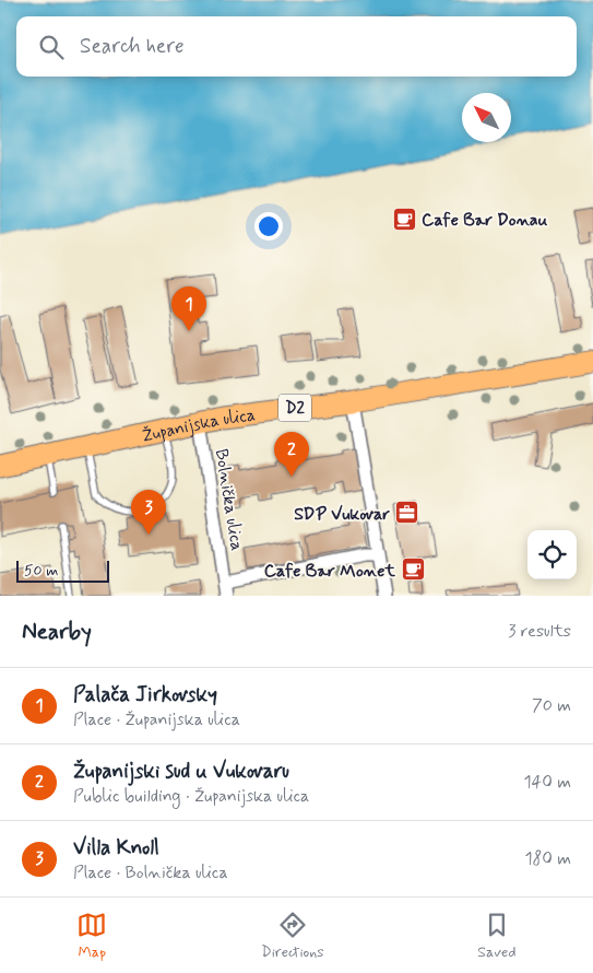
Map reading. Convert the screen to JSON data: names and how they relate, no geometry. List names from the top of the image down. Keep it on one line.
{"streets":{"main road":["D2","Županijska ulica"],"street":["Bolnička ulica"]},"crossings":[["Županijska ulica","Bolnička ulica"]],"places":{"cafe":["Cafe Bar Donau","Cafe Bar Monet"],"office":["SDP Vukovar"]},"scale_bar":"50 m","north":"top left","page":{"search":"Search here","pins":["1","2","3"],"scale":"50 m","heading":["Nearby","3 results"],"list":[{"mark":"1","name":"Palača Jirkovsky","note":"Place · Županijska ulica","value":"70 m"},{"mark":"2","name":"Županijski sud u Vukovaru","note":"Public building · Županijska ulica","value":"140 m"},{"mark":"3","name":"Villa Knoll","note":"Place · Bolnička ulica","value":"180 m"}],"nav":["Map","Directions","Saved"]}}
